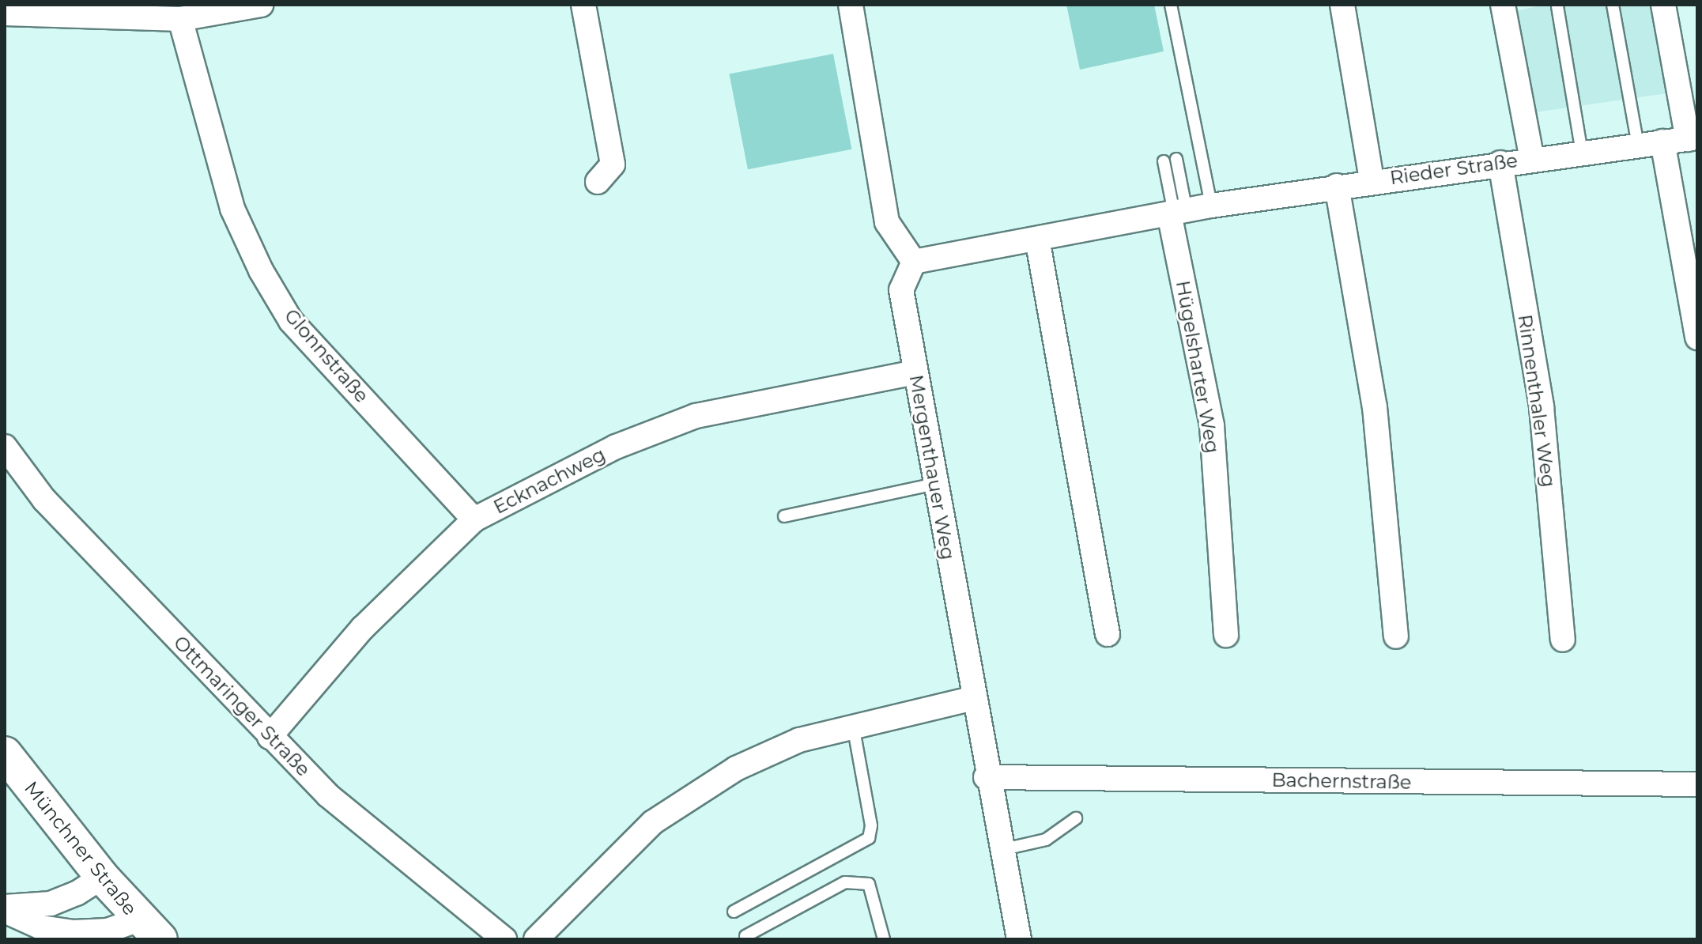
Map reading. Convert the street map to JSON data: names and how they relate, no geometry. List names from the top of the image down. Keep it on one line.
{"streets":{"main road":["Münchner Straße"],"street":["Rieder Straße","Glonnstraße","Hügelsharter Weg","Rinnenthaler Weg","Mergenthauer Weg","Ecknachweg","Ottmaringer Straße","Bachernstraße"]},"crossings":[["Rieder Straße","Hügelsharter Weg"],["Rieder Straße","Rinnenthaler Weg"],["Rieder Straße","Mergenthauer Weg"],["Glonnstraße","Ecknachweg"],["Mergenthauer Weg","Ecknachweg"],["Mergenthauer Weg","Bachernstraße"],["Ecknachweg","Ottmaringer Straße"]]}
